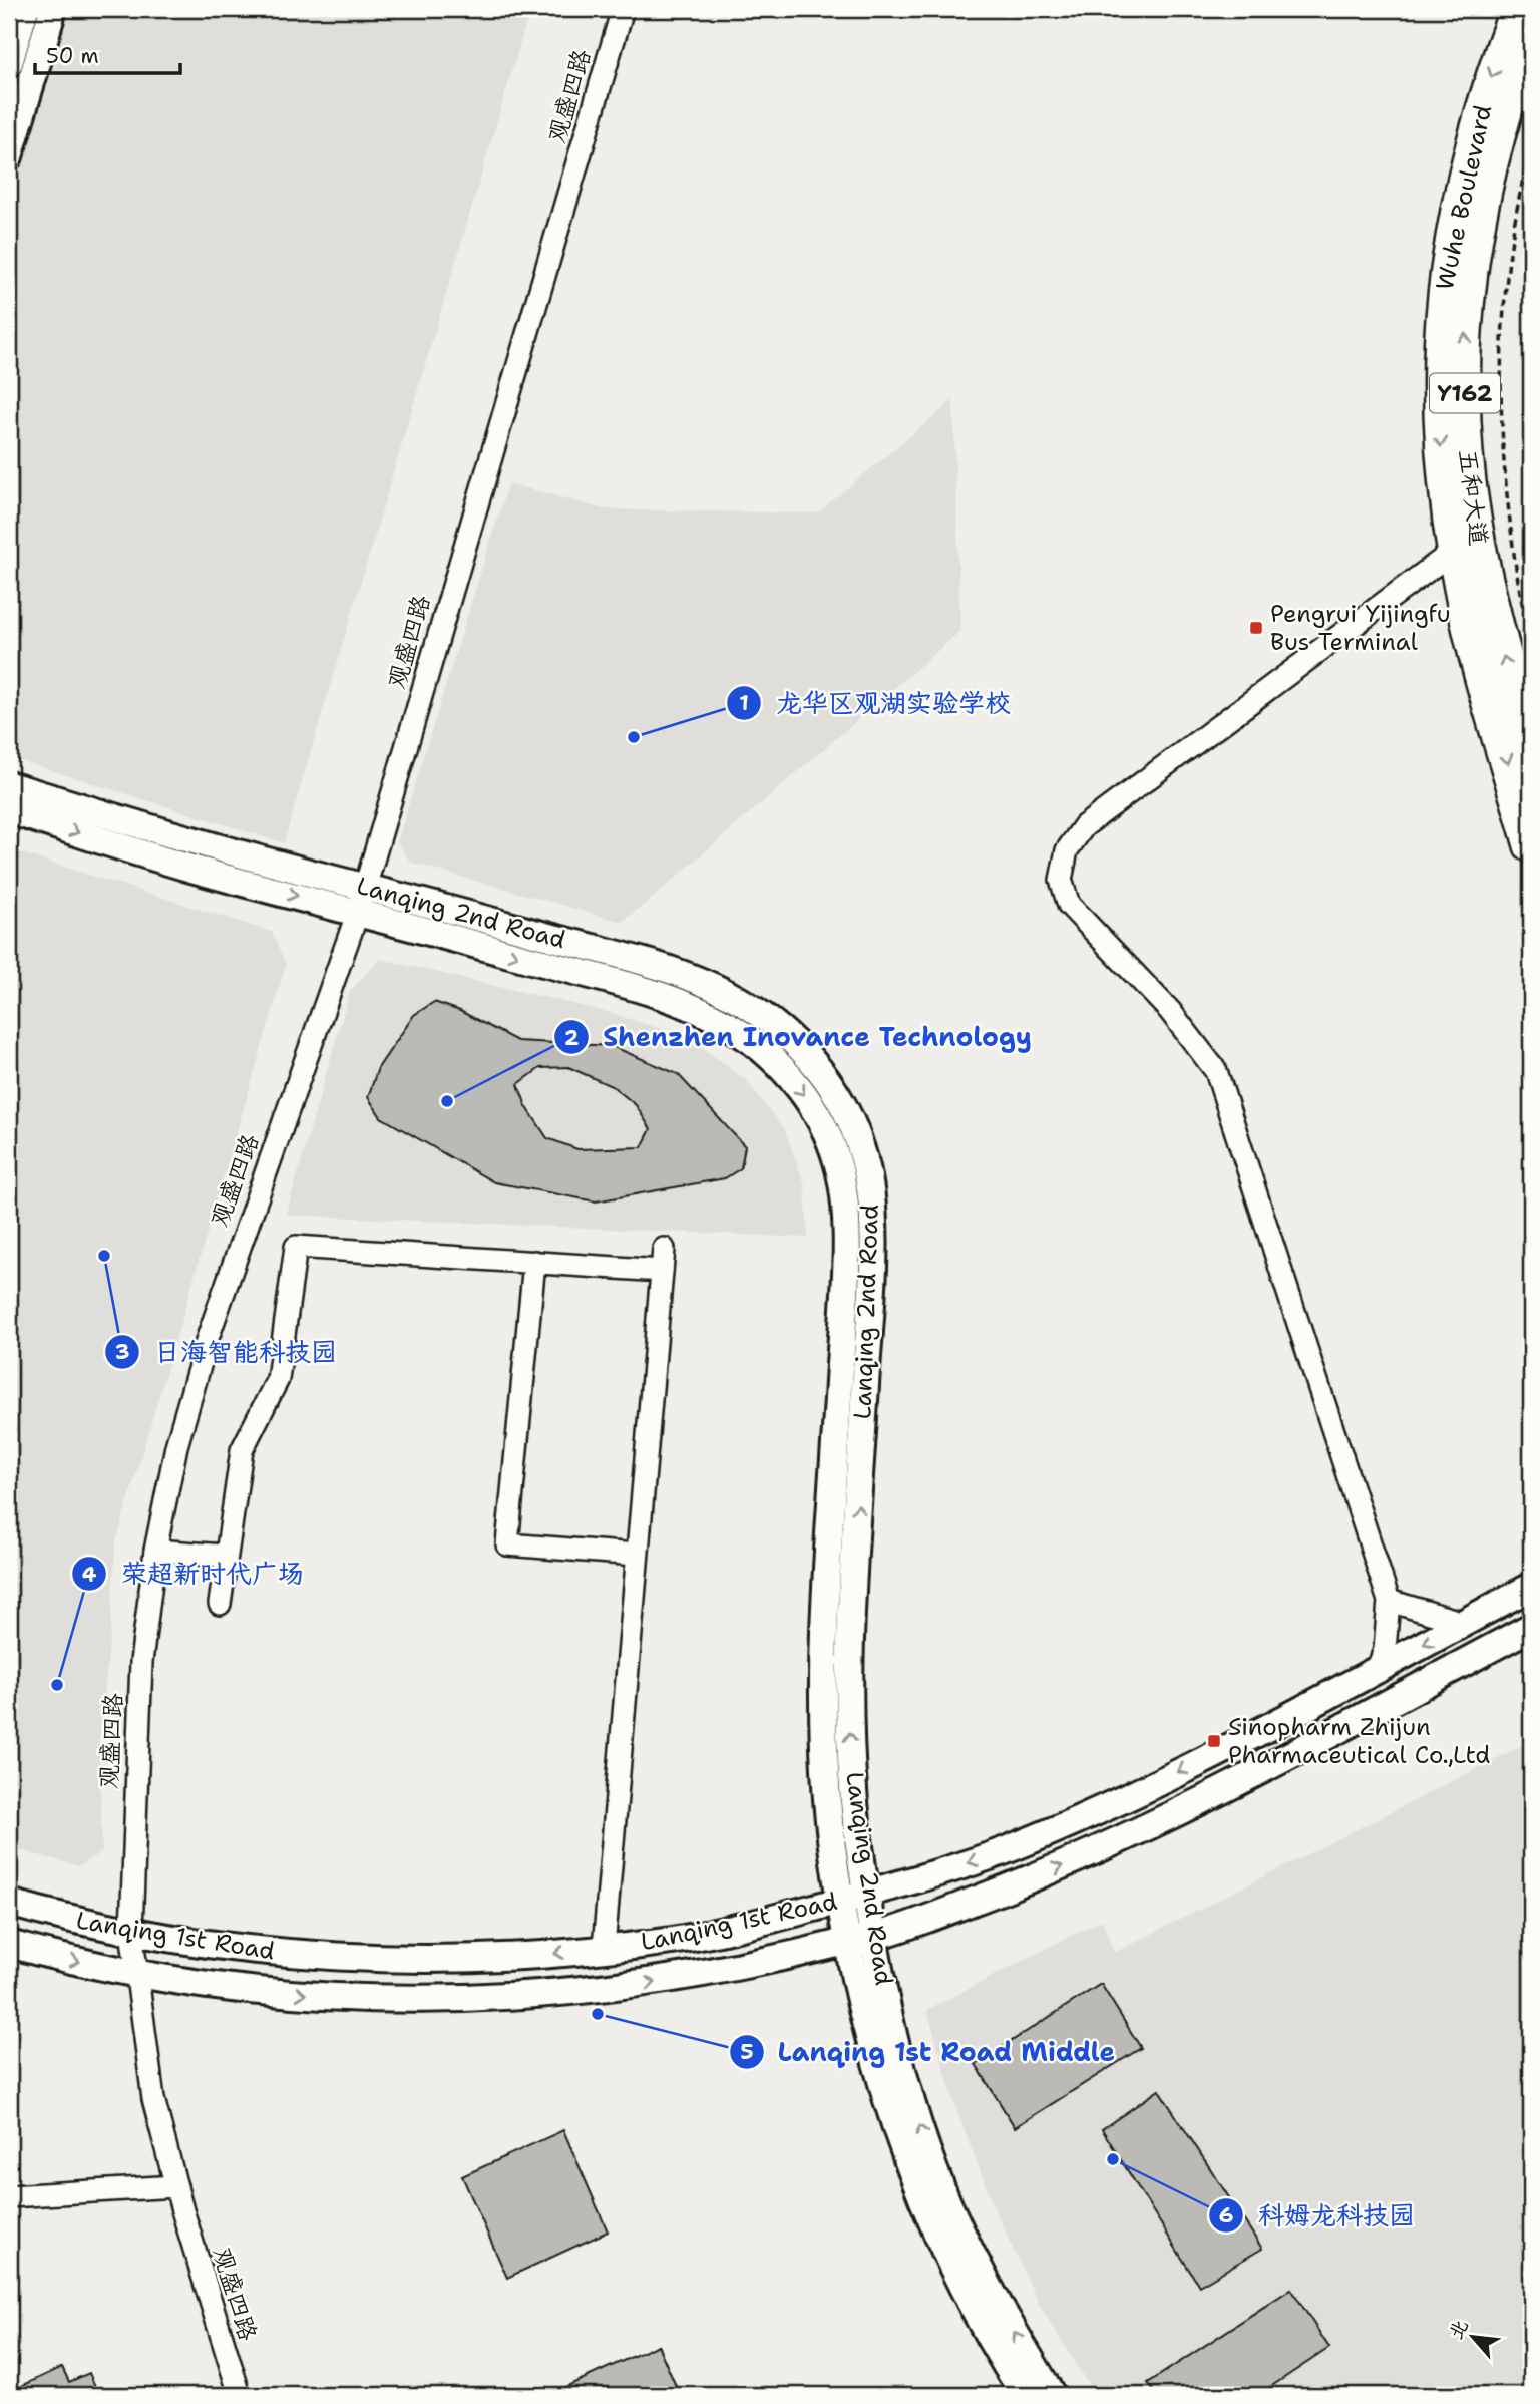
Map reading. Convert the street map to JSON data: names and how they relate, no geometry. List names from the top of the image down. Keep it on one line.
{"streets":{"main road":["Wuhe Boulevard","Y162","五和大道"],"street":["观盛四路","Lanqing 2nd Road","Lanqing 1st Road"]},"crossings":[["观盛四路","Lanqing 2nd Road"],["观盛四路","Lanqing 1st Road"],["Lanqing 2nd Road","Lanqing 1st Road"]],"one_way":["Wuhe Boulevard","五和大道"],"places":{"transit":["Pengrui Yijingfu Bus Terminal","Sinopharm Zhijun Pharmaceutical Co.,Ltd"],"other":["龙华区观湖实验学校","Shenzhen Inovance Technology","日海智能科技园","荣超新时代广场","Lanqing 1st Road Middle","科姆龙科技园"]},"scale_bar":"50 m","north":"top left"}
